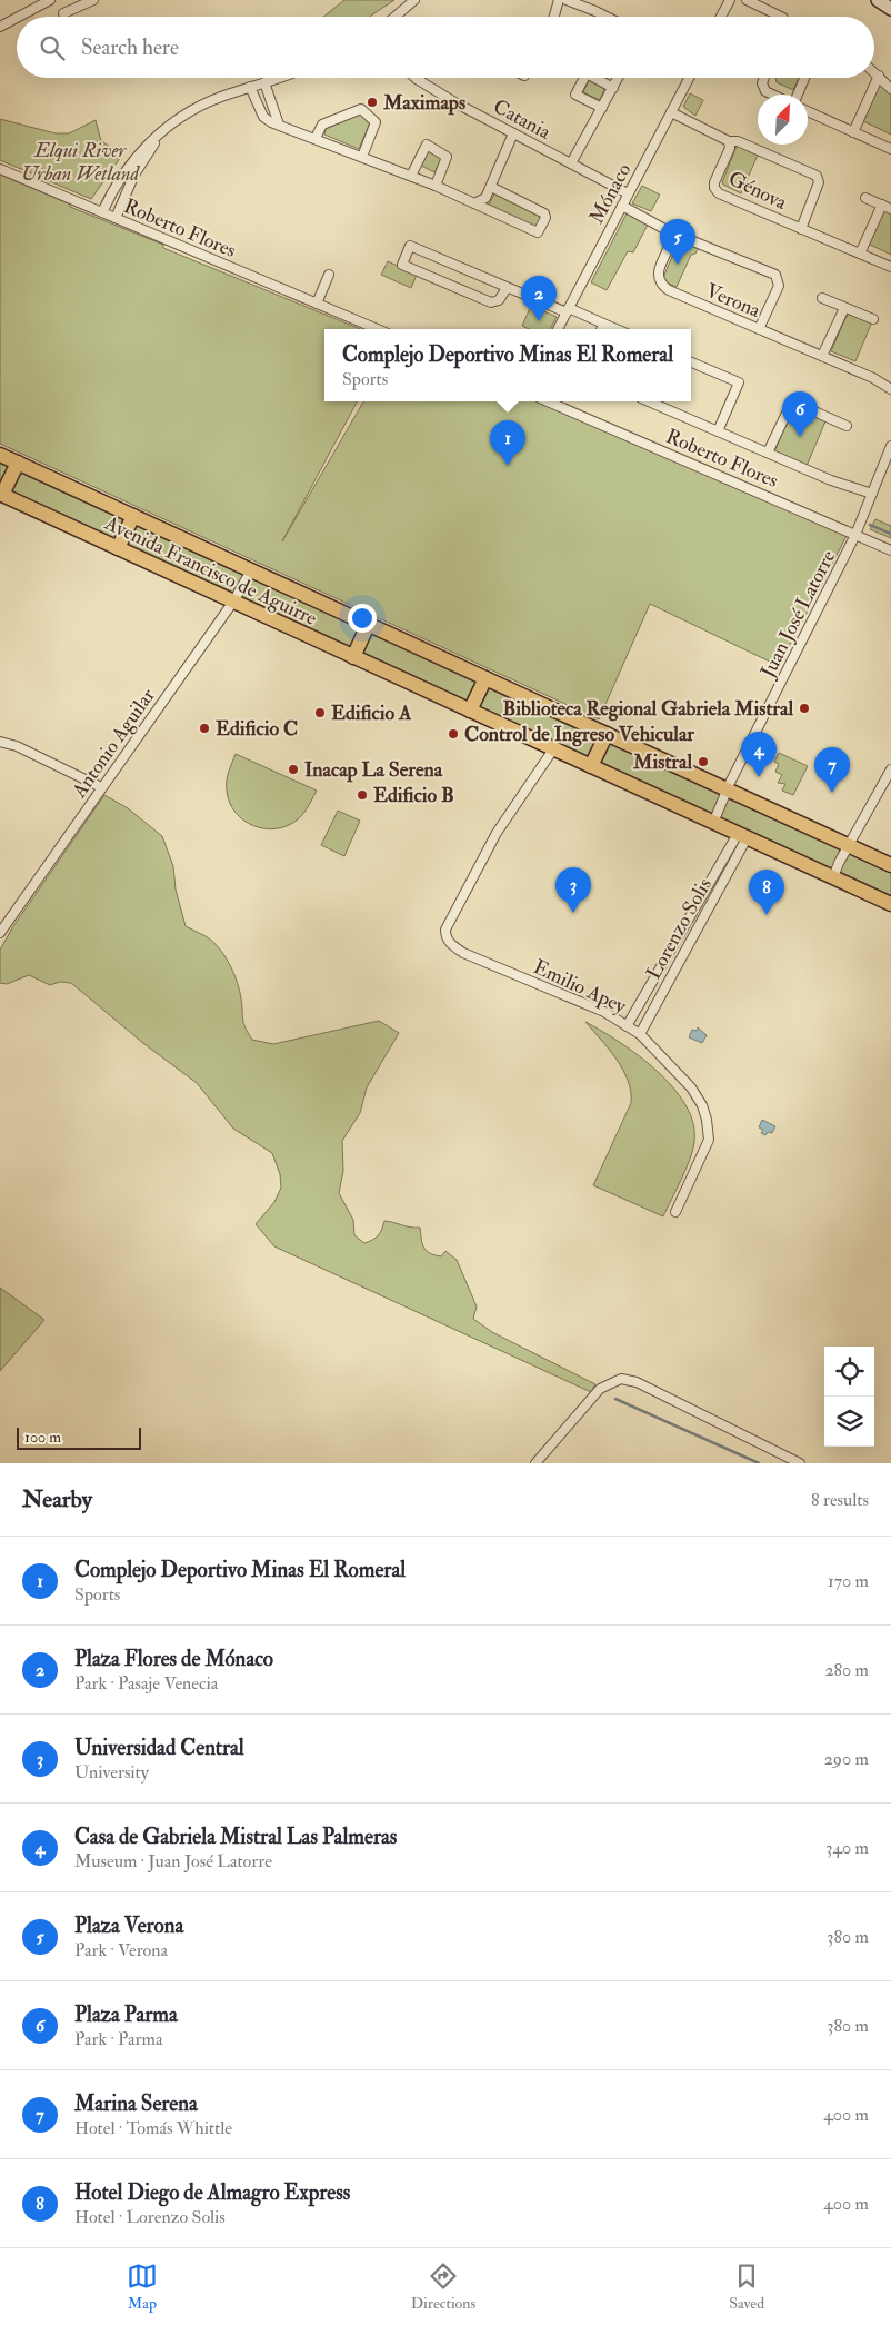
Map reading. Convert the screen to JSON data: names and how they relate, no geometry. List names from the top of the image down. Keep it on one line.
{"streets":{"main road":["Avenida Francisco de Aguirre"],"street":["Catania","Génova","Mónaco","Roberto Flores","Verona","Juan José Latorre","Antonio Aguilar","Lorenzo Solis","Emilio Apey"]},"crossings":[["Catania","Mónaco"],["Génova","Mónaco"],["Roberto Flores","Juan José Latorre"],["Avenida Francisco de Aguirre","Juan José Latorre"],["Avenida Francisco de Aguirre","Antonio Aguilar"],["Avenida Francisco de Aguirre","Lorenzo Solis"],["Avenida Francisco de Aguirre","Emilio Apey"],["Lorenzo Solis","Emilio Apey"]],"parks":["Elqui River Urban Wetland"],"places":["Maximaps","Biblioteca Regional Gabriela Mistral","Edificio A","Edificio C","Control de Ingreso Vehicular","Mistral","Inacap La Serena","Edificio B"],"scale_bar":"100 m","north":"top right","page":{"search":"Search here","pins":["5","2","6","1","4","7","3","8"],"popup":["Complejo Deportivo Minas El Romeral","Sports"],"scale":"100 m","heading":["Nearby","8 results"],"list":[{"mark":"1","name":"Complejo Deportivo Minas El Romeral","note":"Sports","value":"170 m"},{"mark":"2","name":"Plaza Flores de Mónaco","note":"Park · Pasaje Venecia","value":"280 m"},{"mark":"3","name":"Universidad Central","note":"University","value":"290 m"},{"mark":"4","name":"Casa de Gabriela Mistral Las Palmeras","note":"Museum · Juan José Latorre","value":"340 m"},{"mark":"5","name":"Plaza Verona","note":"Park · Verona","value":"380 m"},{"mark":"6","name":"Plaza Parma","note":"Park · Parma","value":"380 m"},{"mark":"7","name":"Marina Serena","note":"Hotel · Tomás Whittle","value":"400 m"},{"mark":"8","name":"Hotel Diego de Almagro Express","note":"Hotel · Lorenzo Solis","value":"400 m"}],"nav":["Map","Directions","Saved"]}}
